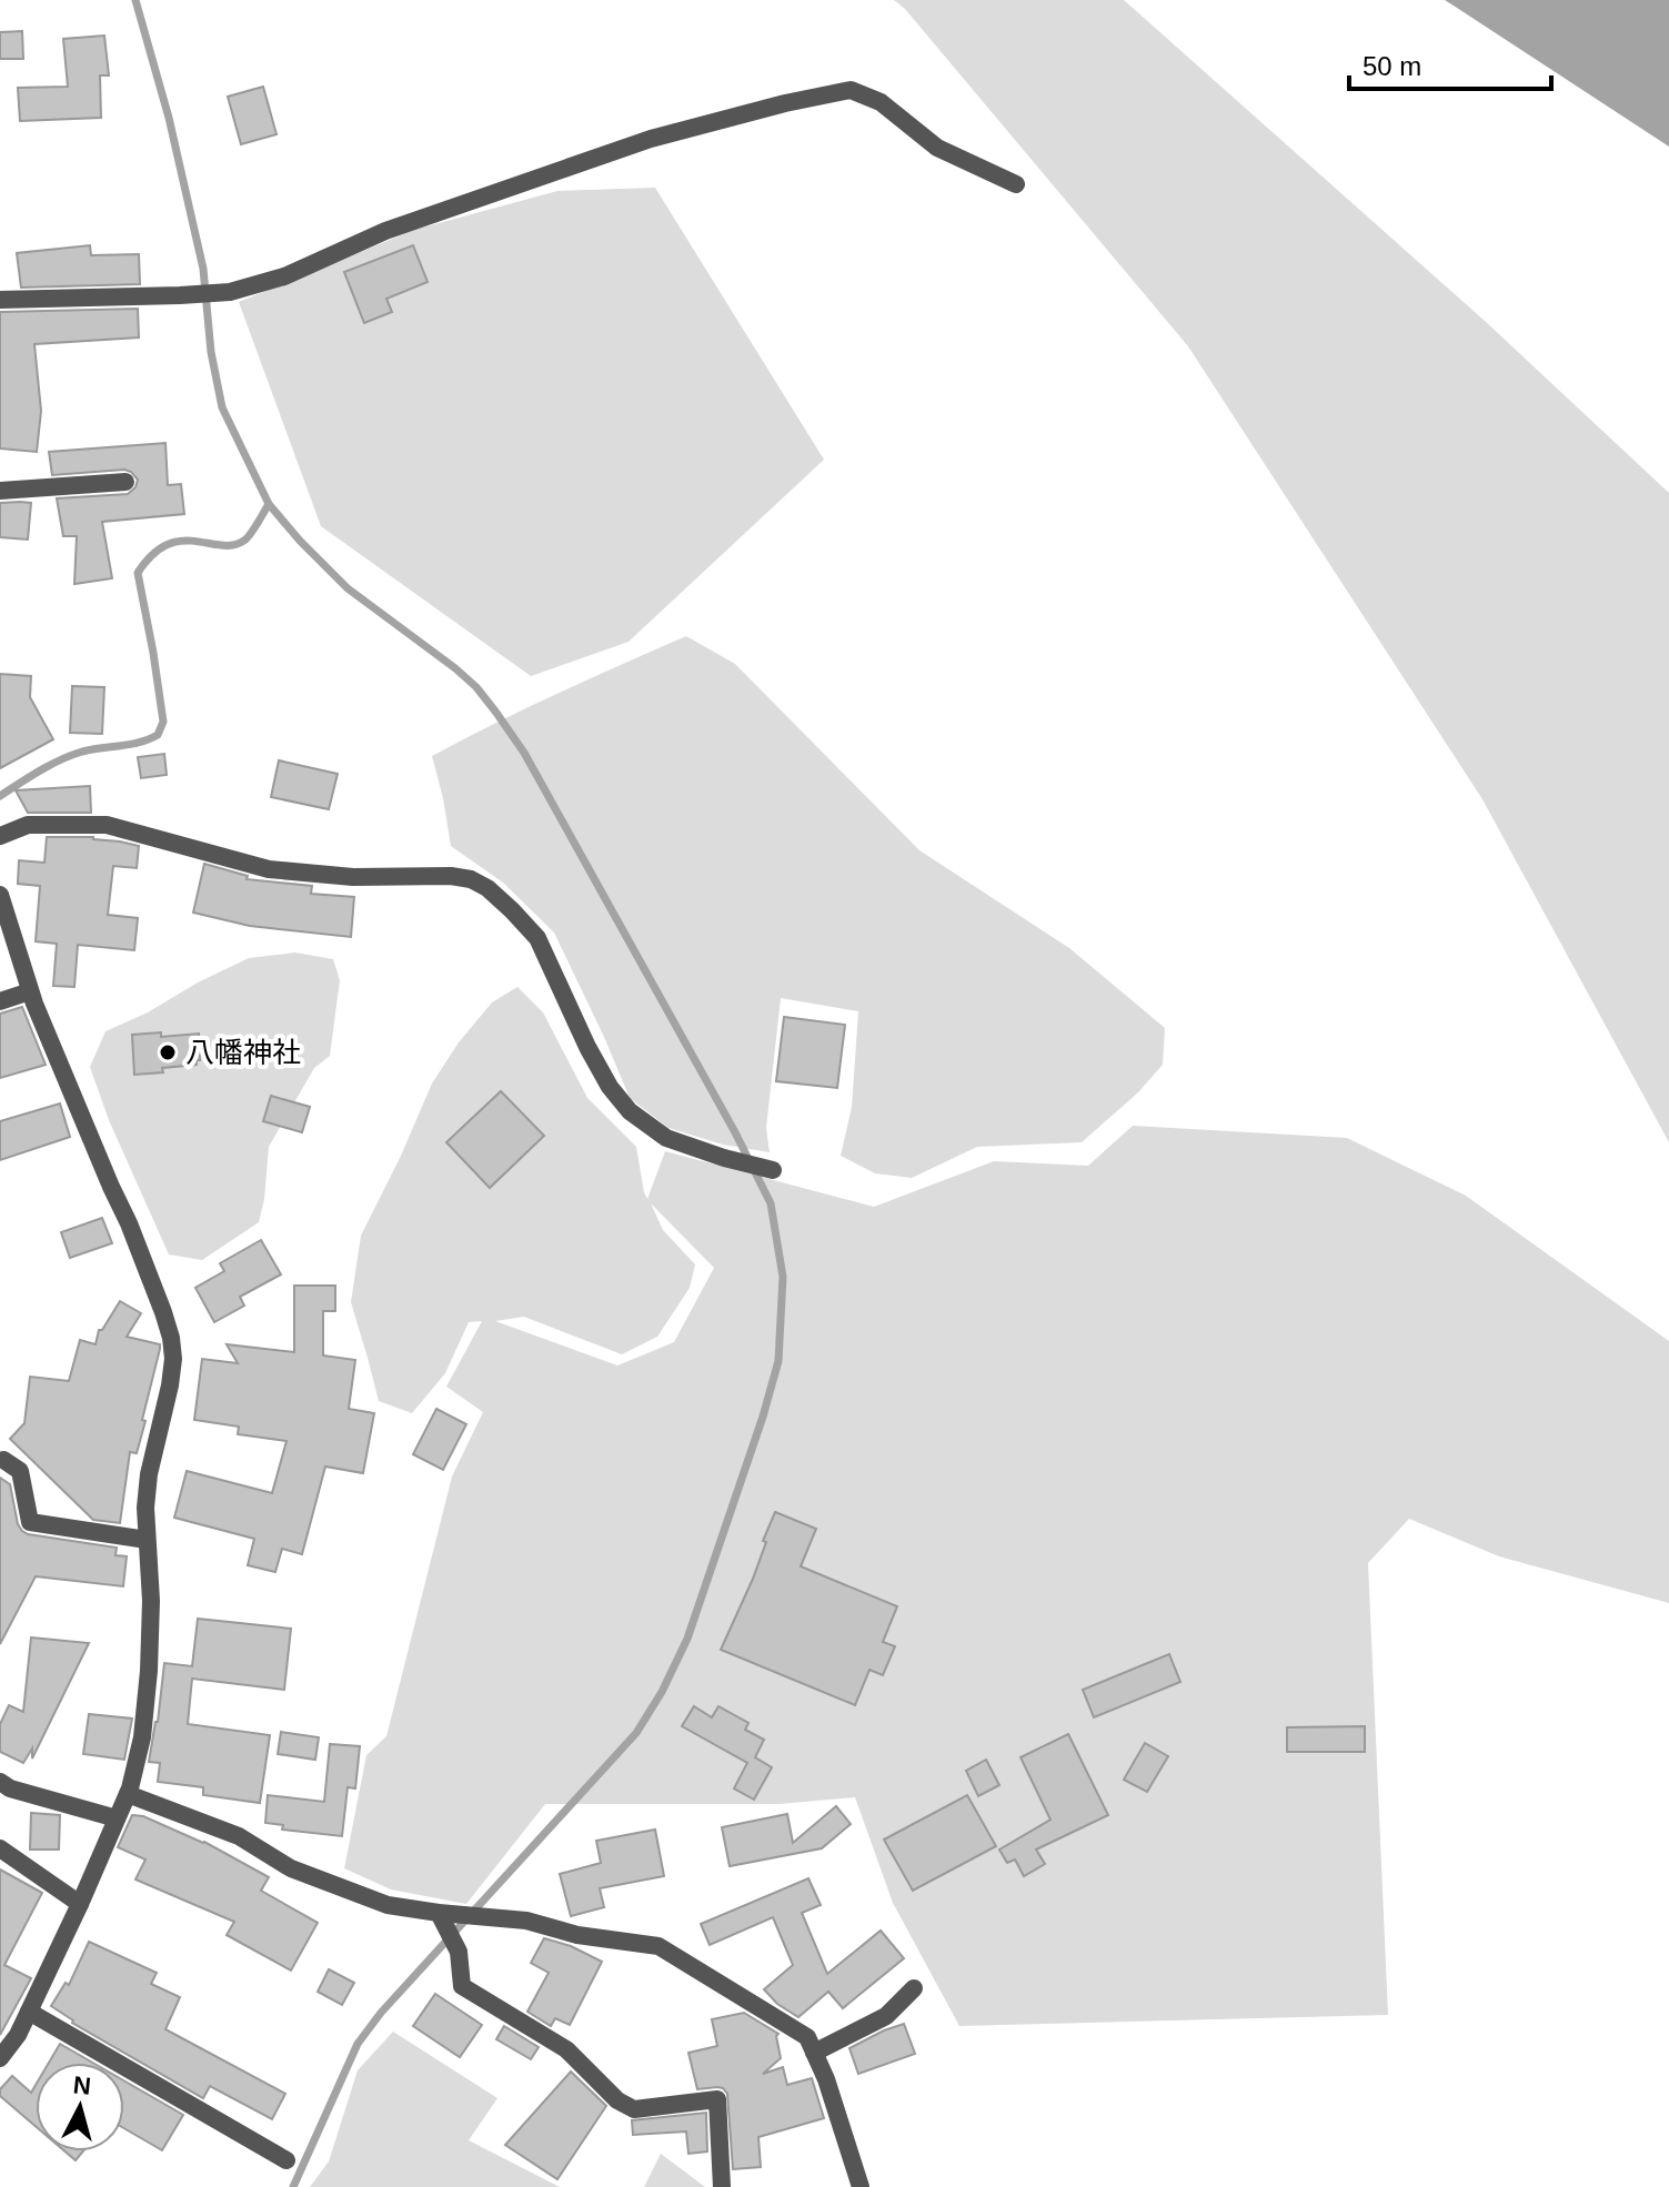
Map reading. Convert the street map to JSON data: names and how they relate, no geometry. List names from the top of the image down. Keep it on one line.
{"places":["八幡神社"],"scale_bar":"50 m","north":"top"}
